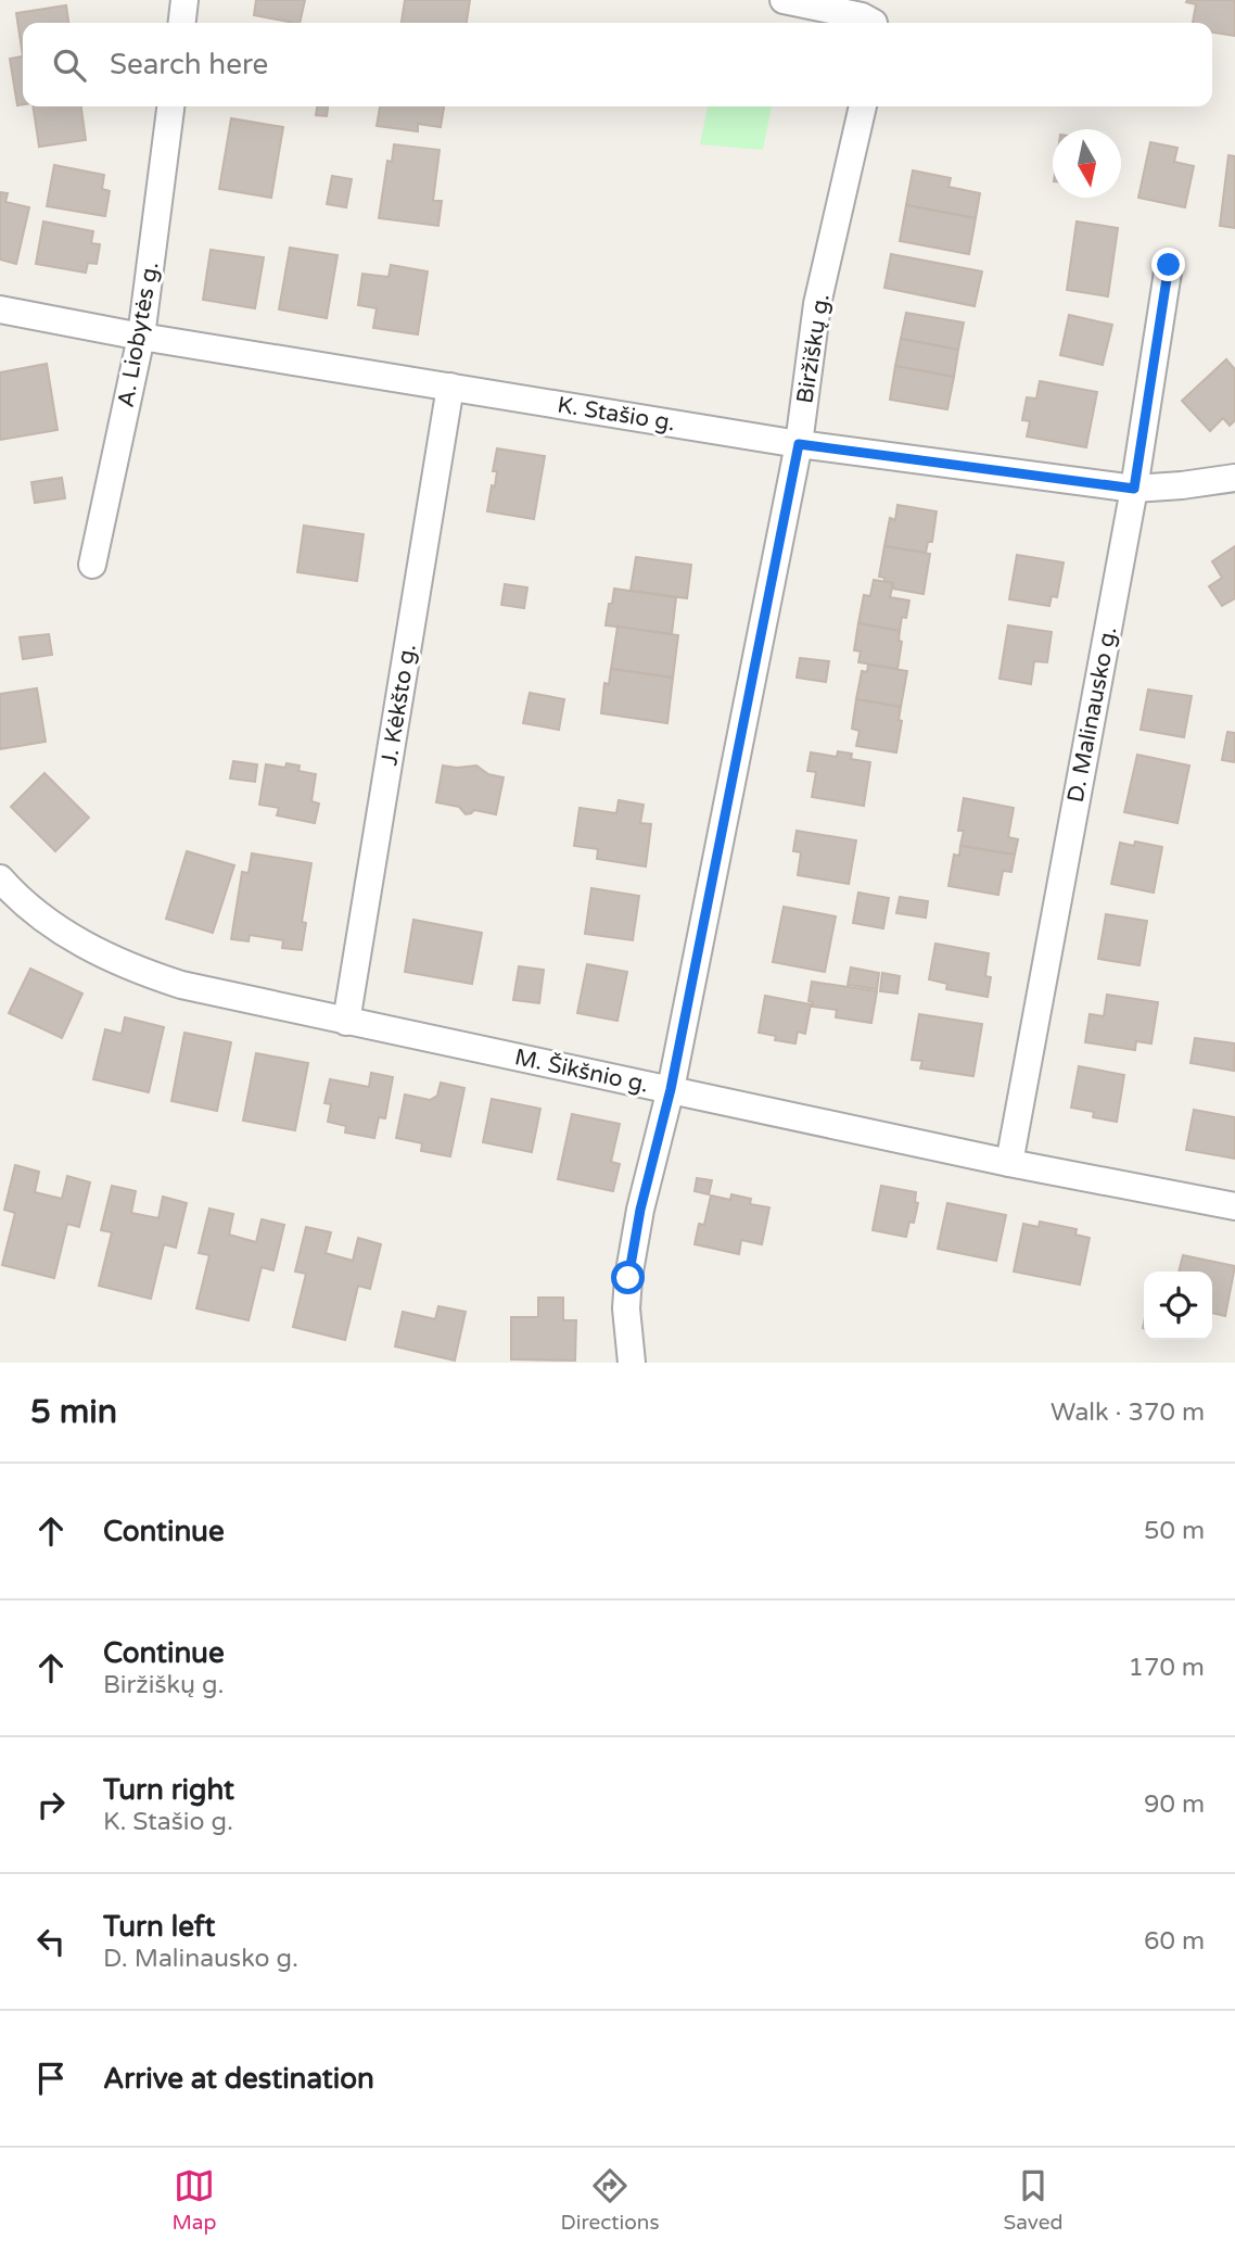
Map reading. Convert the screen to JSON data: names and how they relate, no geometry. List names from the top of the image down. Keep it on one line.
{"streets":{"street":["A. Liobytės g.","Biržiškų g.","K. Stašio g.","J. Kėkšto g.","D. Malinausko g.","M. Šikšnio g."]},"crossings":[["A. Liobytės g.","K. Stašio g."],["Biržiškų g.","K. Stašio g."],["Biržiškų g.","M. Šikšnio g."],["K. Stašio g.","J. Kėkšto g."],["K. Stašio g.","D. Malinausko g."],["J. Kėkšto g.","M. Šikšnio g."],["D. Malinausko g.","M. Šikšnio g."]],"north":"bottom","page":{"search":"Search here","heading":["5 min","Walk · 370 m"],"list":[["Continue","50 m"],["Continue","Biržiškų g.","170 m"],["Turn right","K. Stašio g.","90 m"],["Turn left","D. Malinausko g.","60 m"],"Arrive at destination"],"nav":["Map","Directions","Saved"]}}
